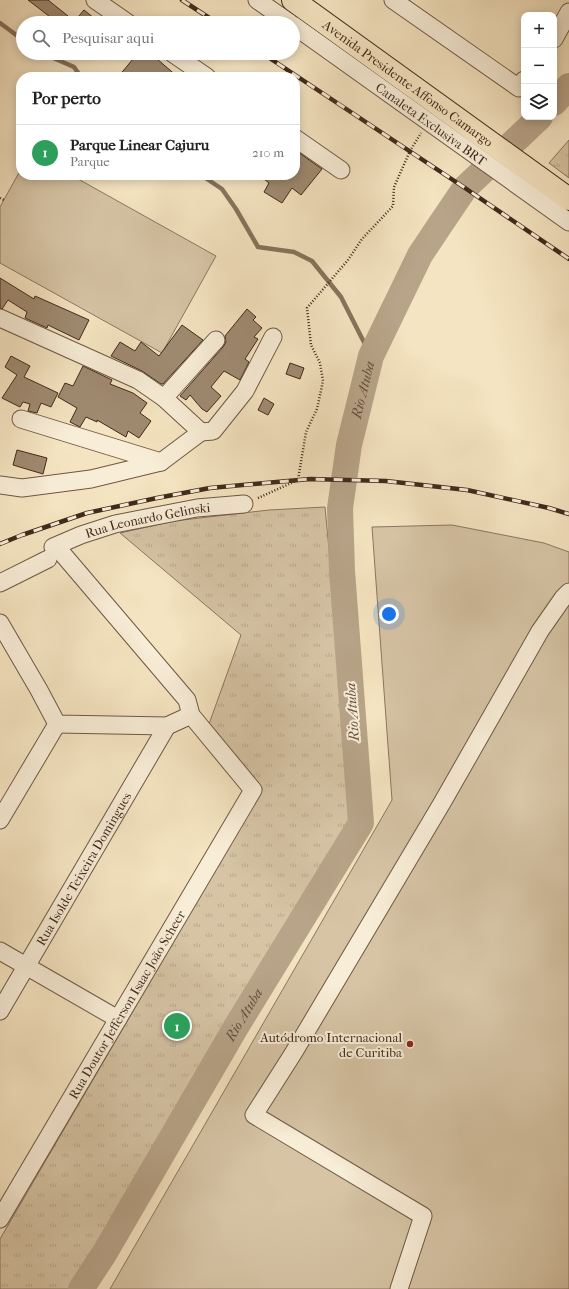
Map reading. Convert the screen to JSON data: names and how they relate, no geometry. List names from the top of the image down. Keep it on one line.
{"streets":{"main road":["Avenida Presidente Affonso Camargo"],"street":["Canaleta Exclusiva BRT","Rua Leonardo Gelinski","Rua Isolde Teixeira Domingues","Rua Doutor Jefferson Isaac João Scheer"]},"crossings":[["Avenida Presidente Affonso Camargo","Canaleta Exclusiva BRT"]],"water":["Rio Atuba"],"places":["Autódromo Internacional de Curitiba"],"page":{"map_buttons":["+","−"],"search":"Pesquisar aqui","heading":"Por perto","list":[{"mark":"1","name":"Parque Linear Cajuru","note":"Parque","value":"210 m"}],"pins":"1"}}
